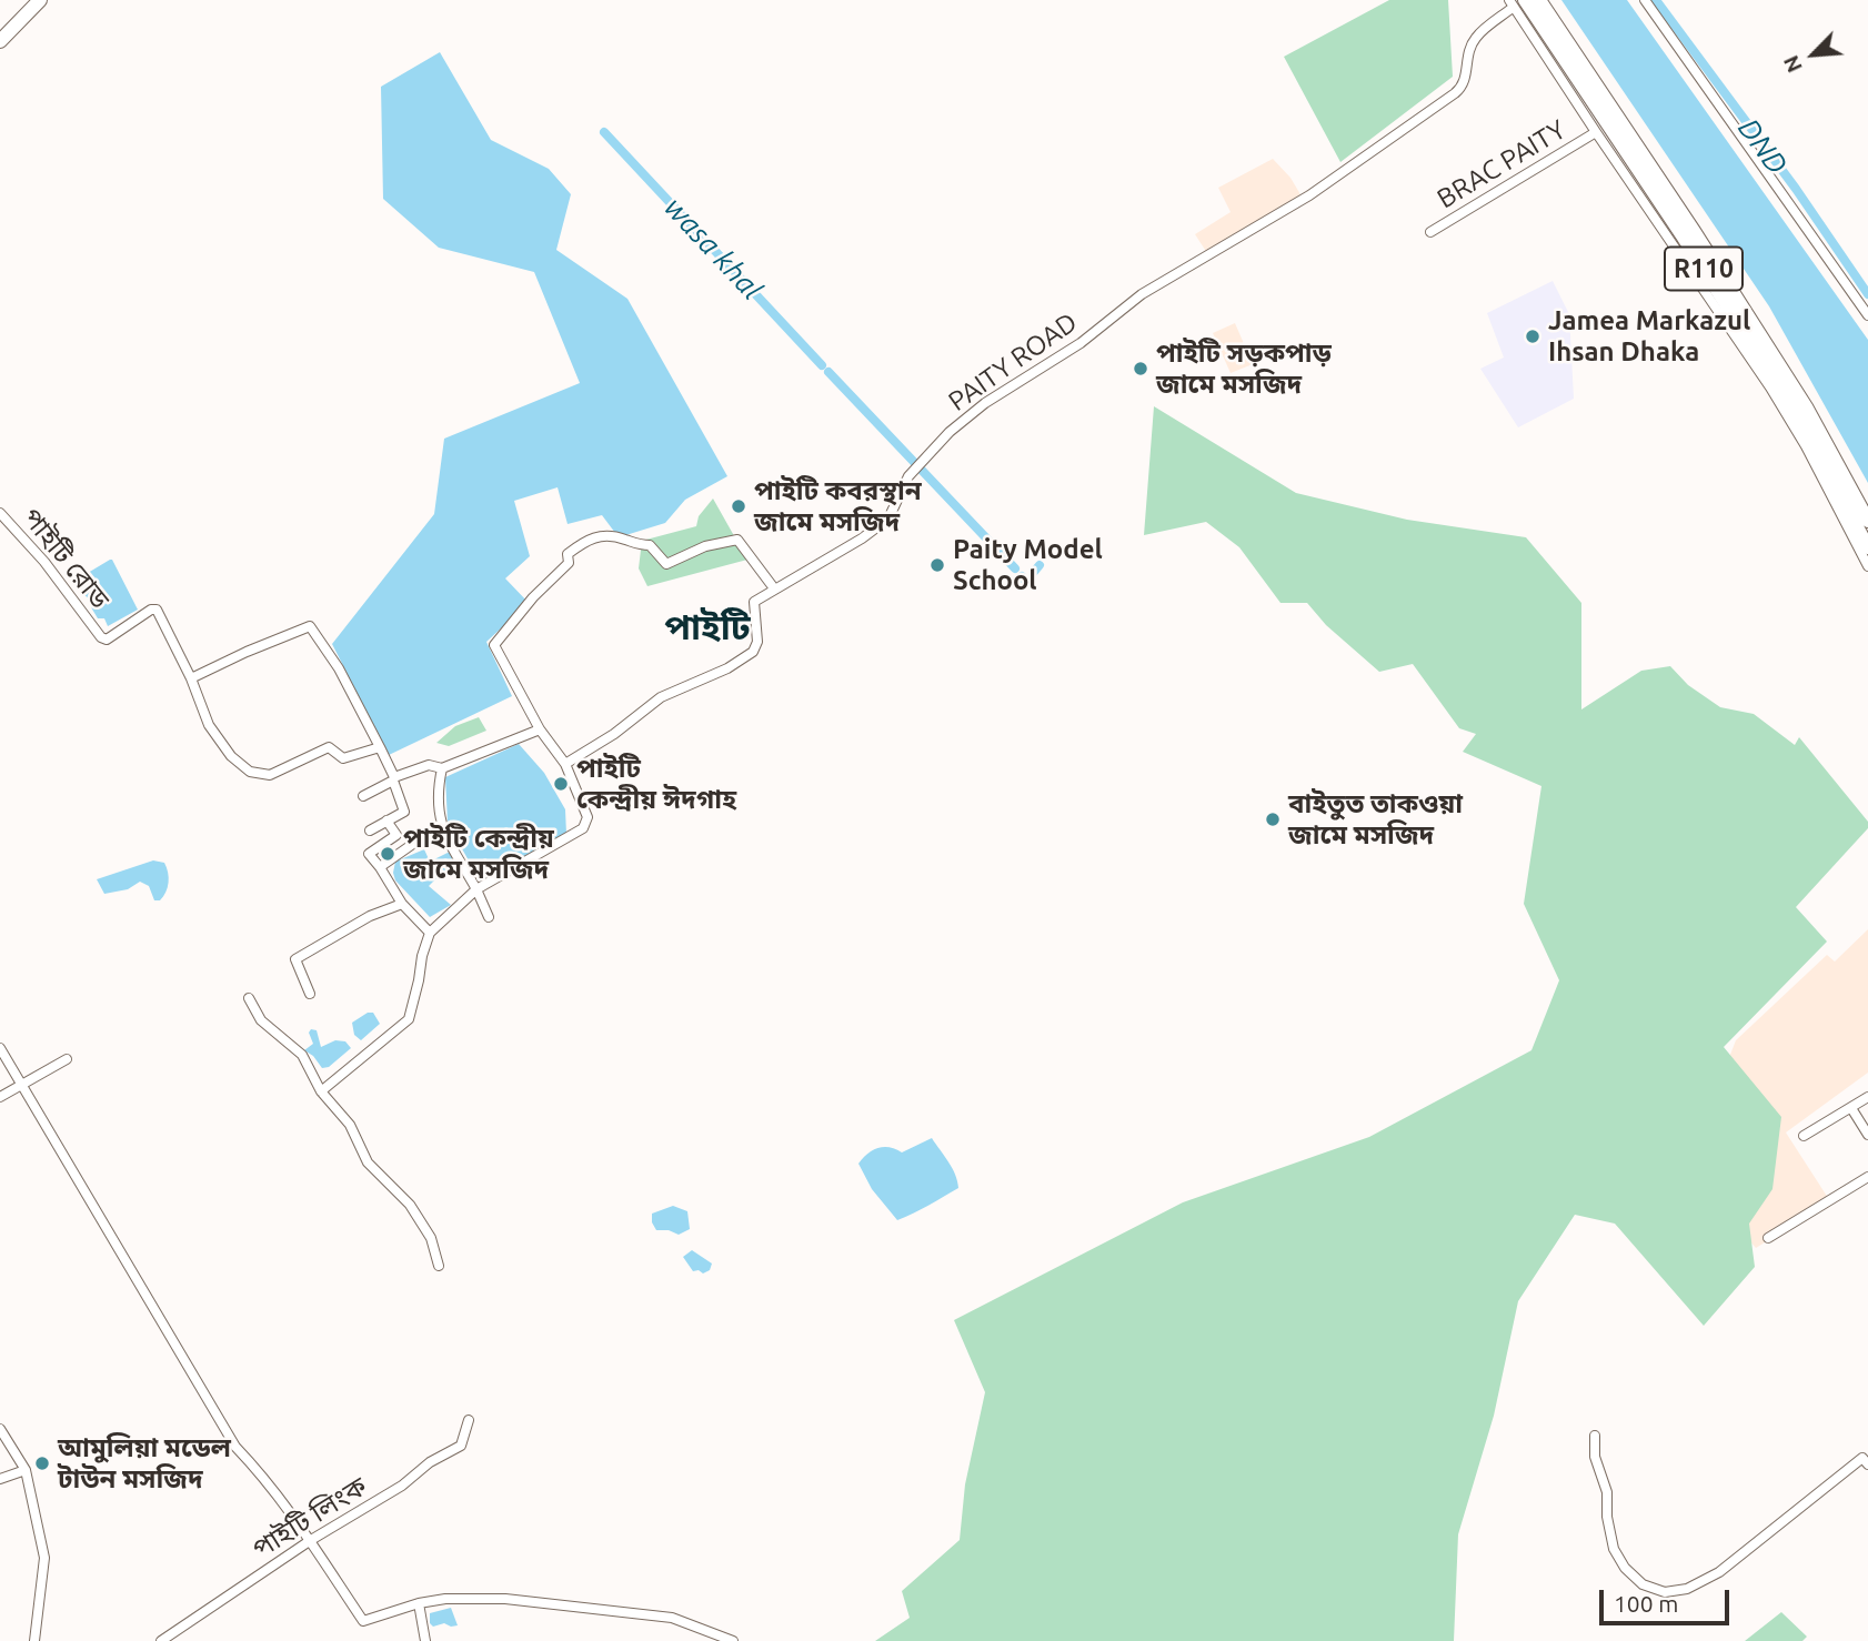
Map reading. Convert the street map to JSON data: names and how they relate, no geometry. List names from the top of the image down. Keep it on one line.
{"streets":{"main road":["R110"],"street":["BRAC PAITY","PAITY ROAD","পাইটি রোড","পাইটি লিংক"]},"crossings":[["R110","PAITY ROAD"]],"districts":["পাইটি"],"water":["DND","wasa khal"],"places":["Jamea Markazul Ihsan Dhaka","পাইটি সড়কপাড় জামে মসজিদ","পাইটি কবরস্থান জামে মসজিদ","Paity Model School","পাইটি কেন্দ্রীয় ঈদগাহ","বাইতুত তাকওয়া জামে মসজিদ","পাইটি কেন্দ্রীয় জামে মসজিদ","আমুলিয়া মডেল টাউন মসজিদ"],"scale_bar":"100 m","north":"bottom left"}
